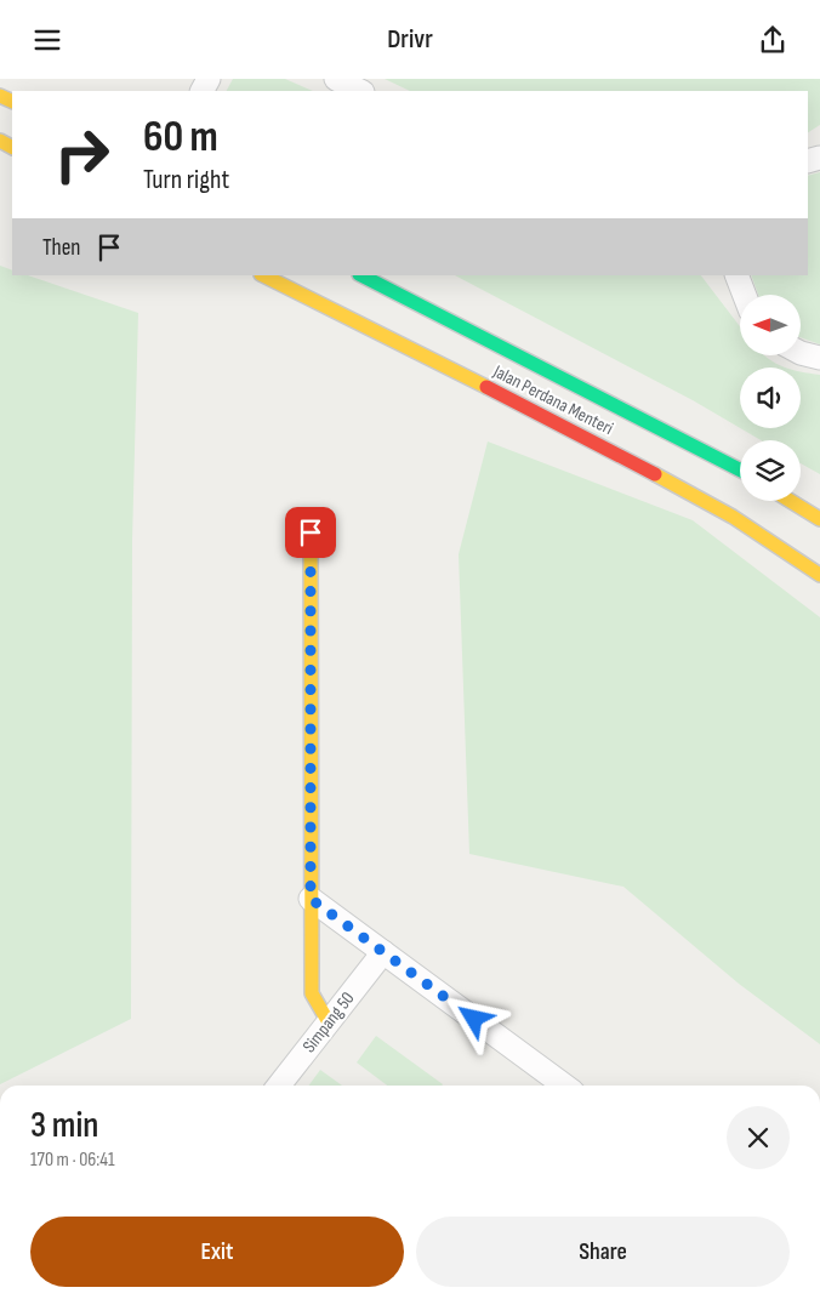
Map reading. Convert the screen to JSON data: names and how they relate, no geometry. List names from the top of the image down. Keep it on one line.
{"streets":{"main road":["Jalan Perdana Menteri"],"street":["Simpang 50"]},"north":"left","page":{"header":"Drivr","turn":["60 m","Turn right"],"then":"Then","heading":["3 min","170 m · 06:41"],"buttons":["Exit","Share"]}}
